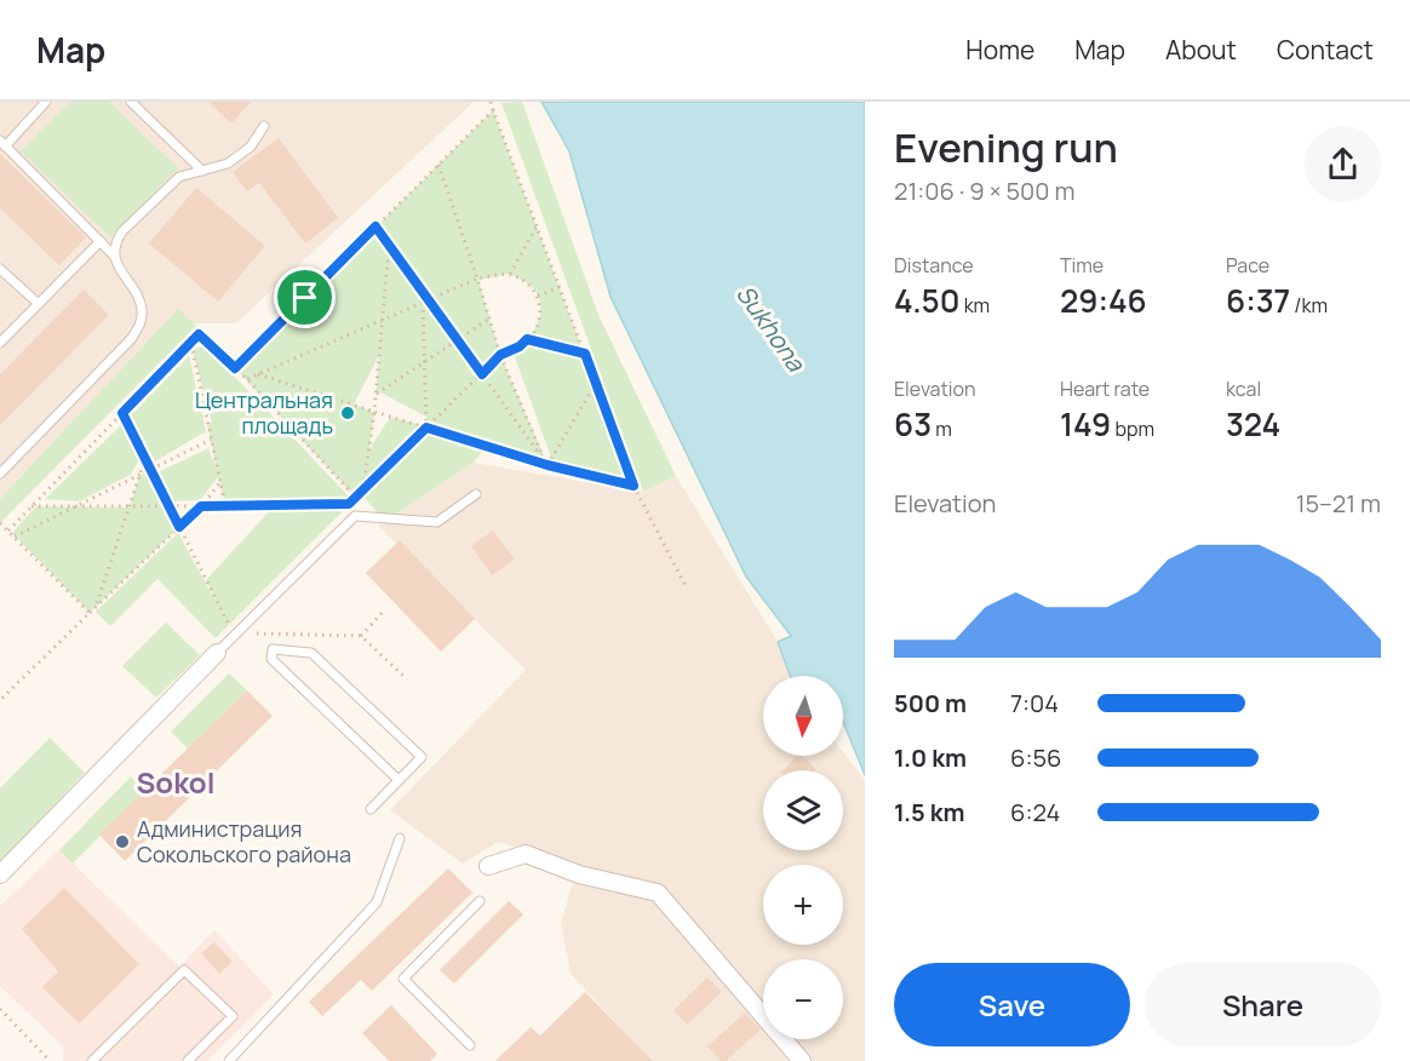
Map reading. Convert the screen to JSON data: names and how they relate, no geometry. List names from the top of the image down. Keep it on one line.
{"districts":["Sokol"],"water":["Sukhona"],"places":["Центральная площадь","Администрация Сокольского района"],"north":"bottom","page":{"header":"Map","nav":["Home","Map","About","Contact"],"heading":["Evening run","21:06 · 9 × 500 m"],"stats":[["Distance","4.50 km"],["Time","29:46"],["Pace","6:37 /km"],["Elevation","63 m"],["Heart rate","149 bpm"],["kcal","324"]],"chart":["Elevation","15–21 m"],"map_buttons":["+","−"],"list":[{"name":"500 m","note":"7:04"},{"name":"1.0 km","note":"6:56"},{"name":"1.5 km","note":"6:24"}],"buttons":["Save","Share"]}}
